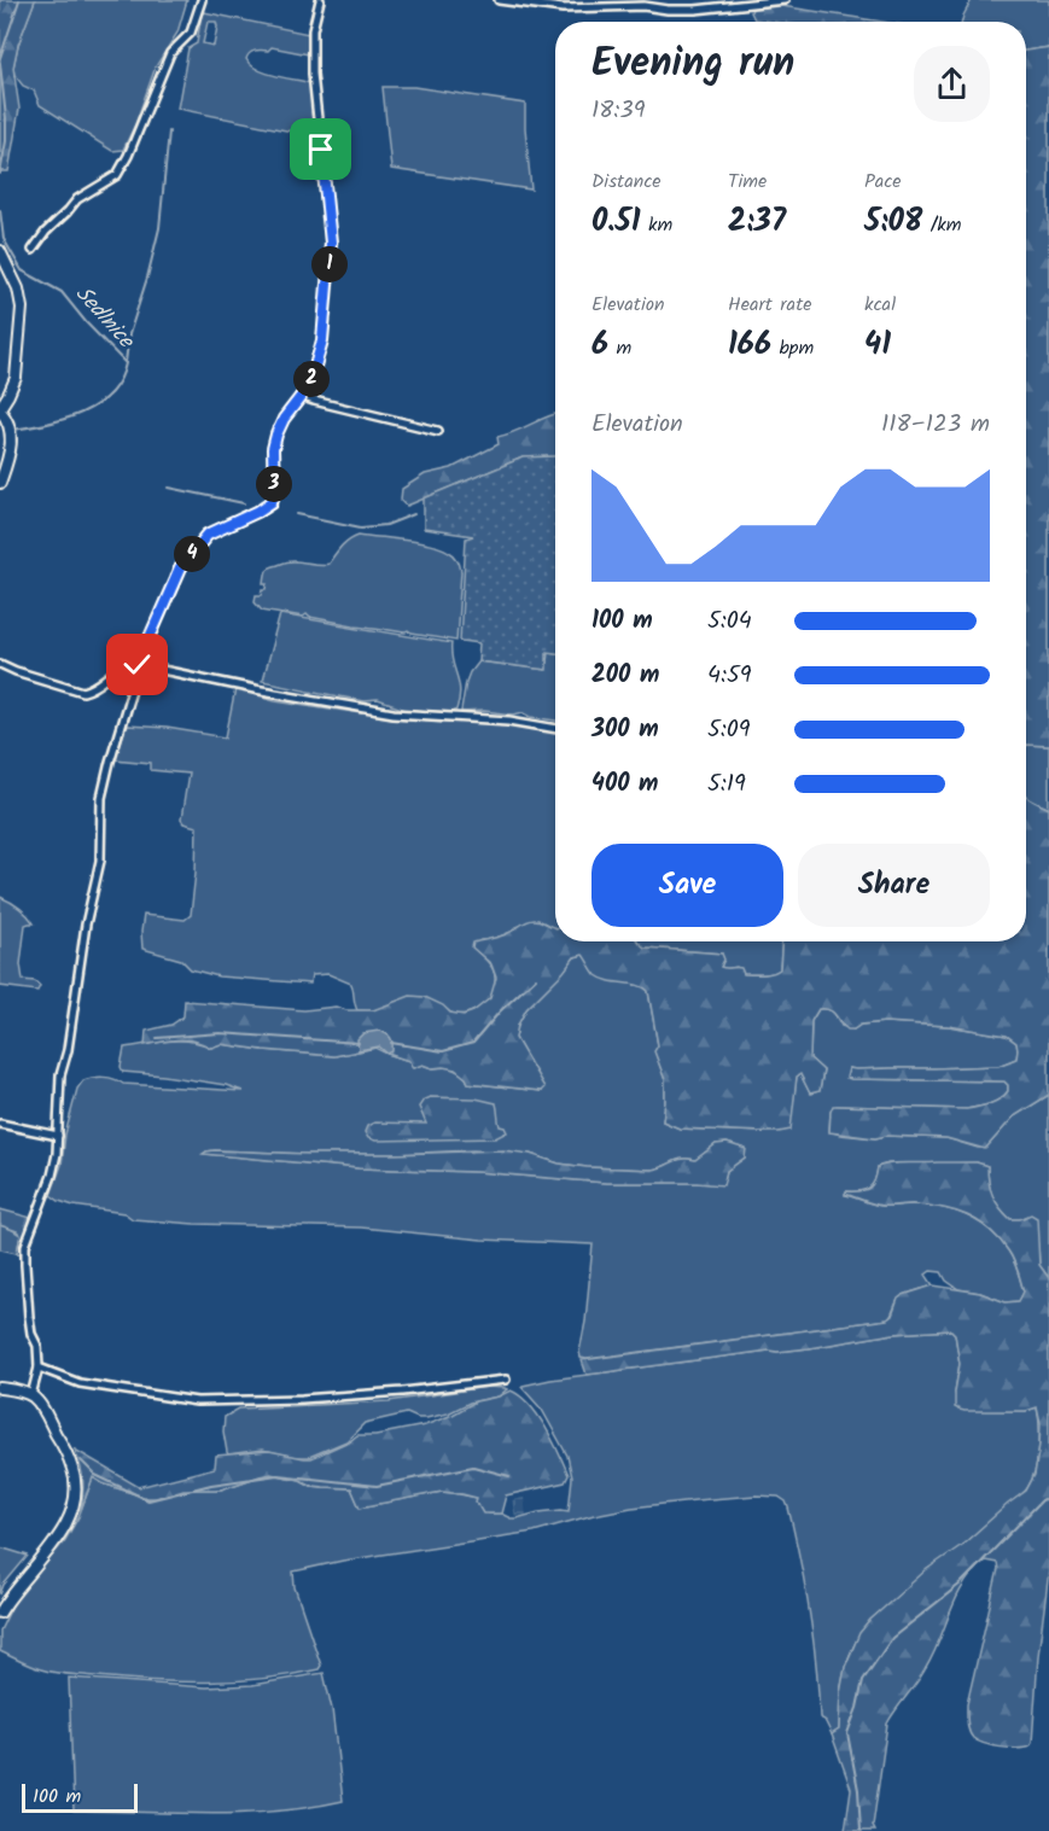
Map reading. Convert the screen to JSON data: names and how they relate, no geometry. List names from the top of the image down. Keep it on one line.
{"water":["Sedlnice"],"scale_bar":"100 m","page":{"heading":["Evening run","18:39"],"stats":[["Distance","0.51 km"],["Time","2:37"],["Pace","5:08 /km"],["Elevation","6 m"],["Heart rate","166 bpm"],["kcal","41"]],"pins":["1","2","3","4"],"chart":["Elevation","118–123 m"],"list":[{"name":"100 m","note":"5:04"},{"name":"200 m","note":"4:59"},{"name":"300 m","note":"5:09"},{"name":"400 m","note":"5:19"}],"buttons":["Save","Share"],"scale":"100 m"}}
